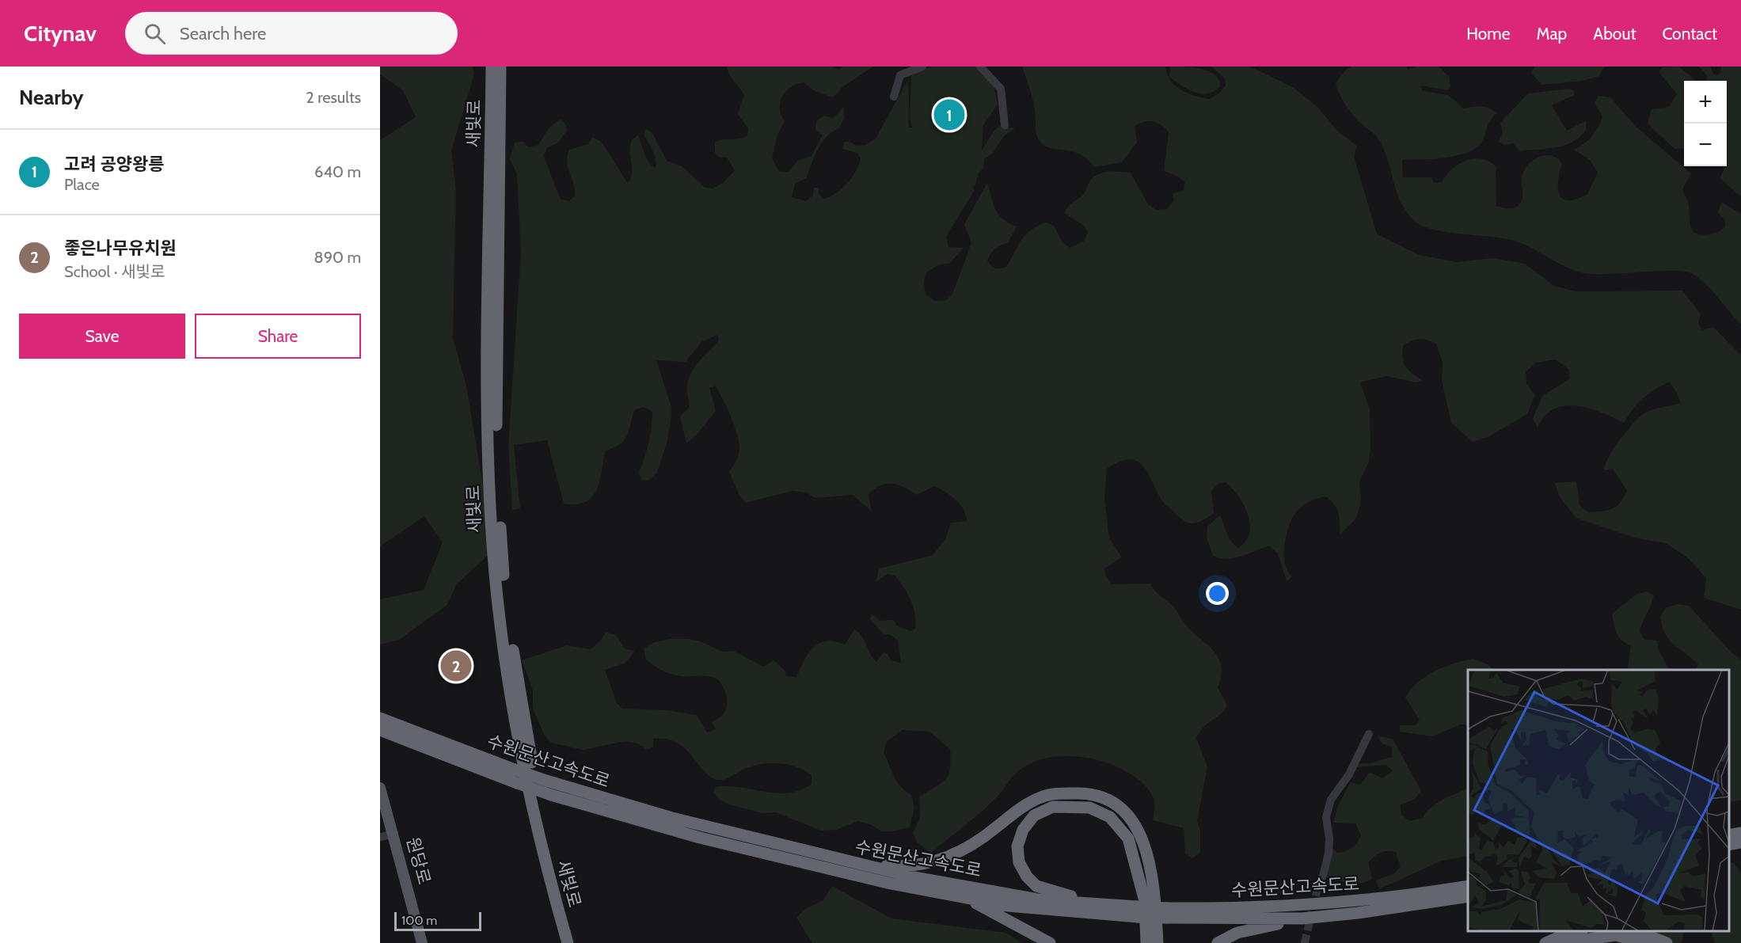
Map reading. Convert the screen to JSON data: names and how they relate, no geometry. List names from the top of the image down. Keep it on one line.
{"streets":{"highway":["새빛로","수원문산고속도로"],"main road":["원당로"]},"scale_bar":"100 m","page":{"header":"Citynav","search":"Search here","nav":["Home","Map","About","Contact"],"heading":["Nearby","2 results"],"map_buttons":["+","−"],"pins":["1","2"],"list":[{"mark":"1","name":"고려 공양왕릉","note":"Place","value":"640 m"},{"mark":"2","name":"좋은나무유치원","note":"School · 새빛로","value":"890 m"}],"buttons":["Save","Share"],"scale":"100 m"}}
